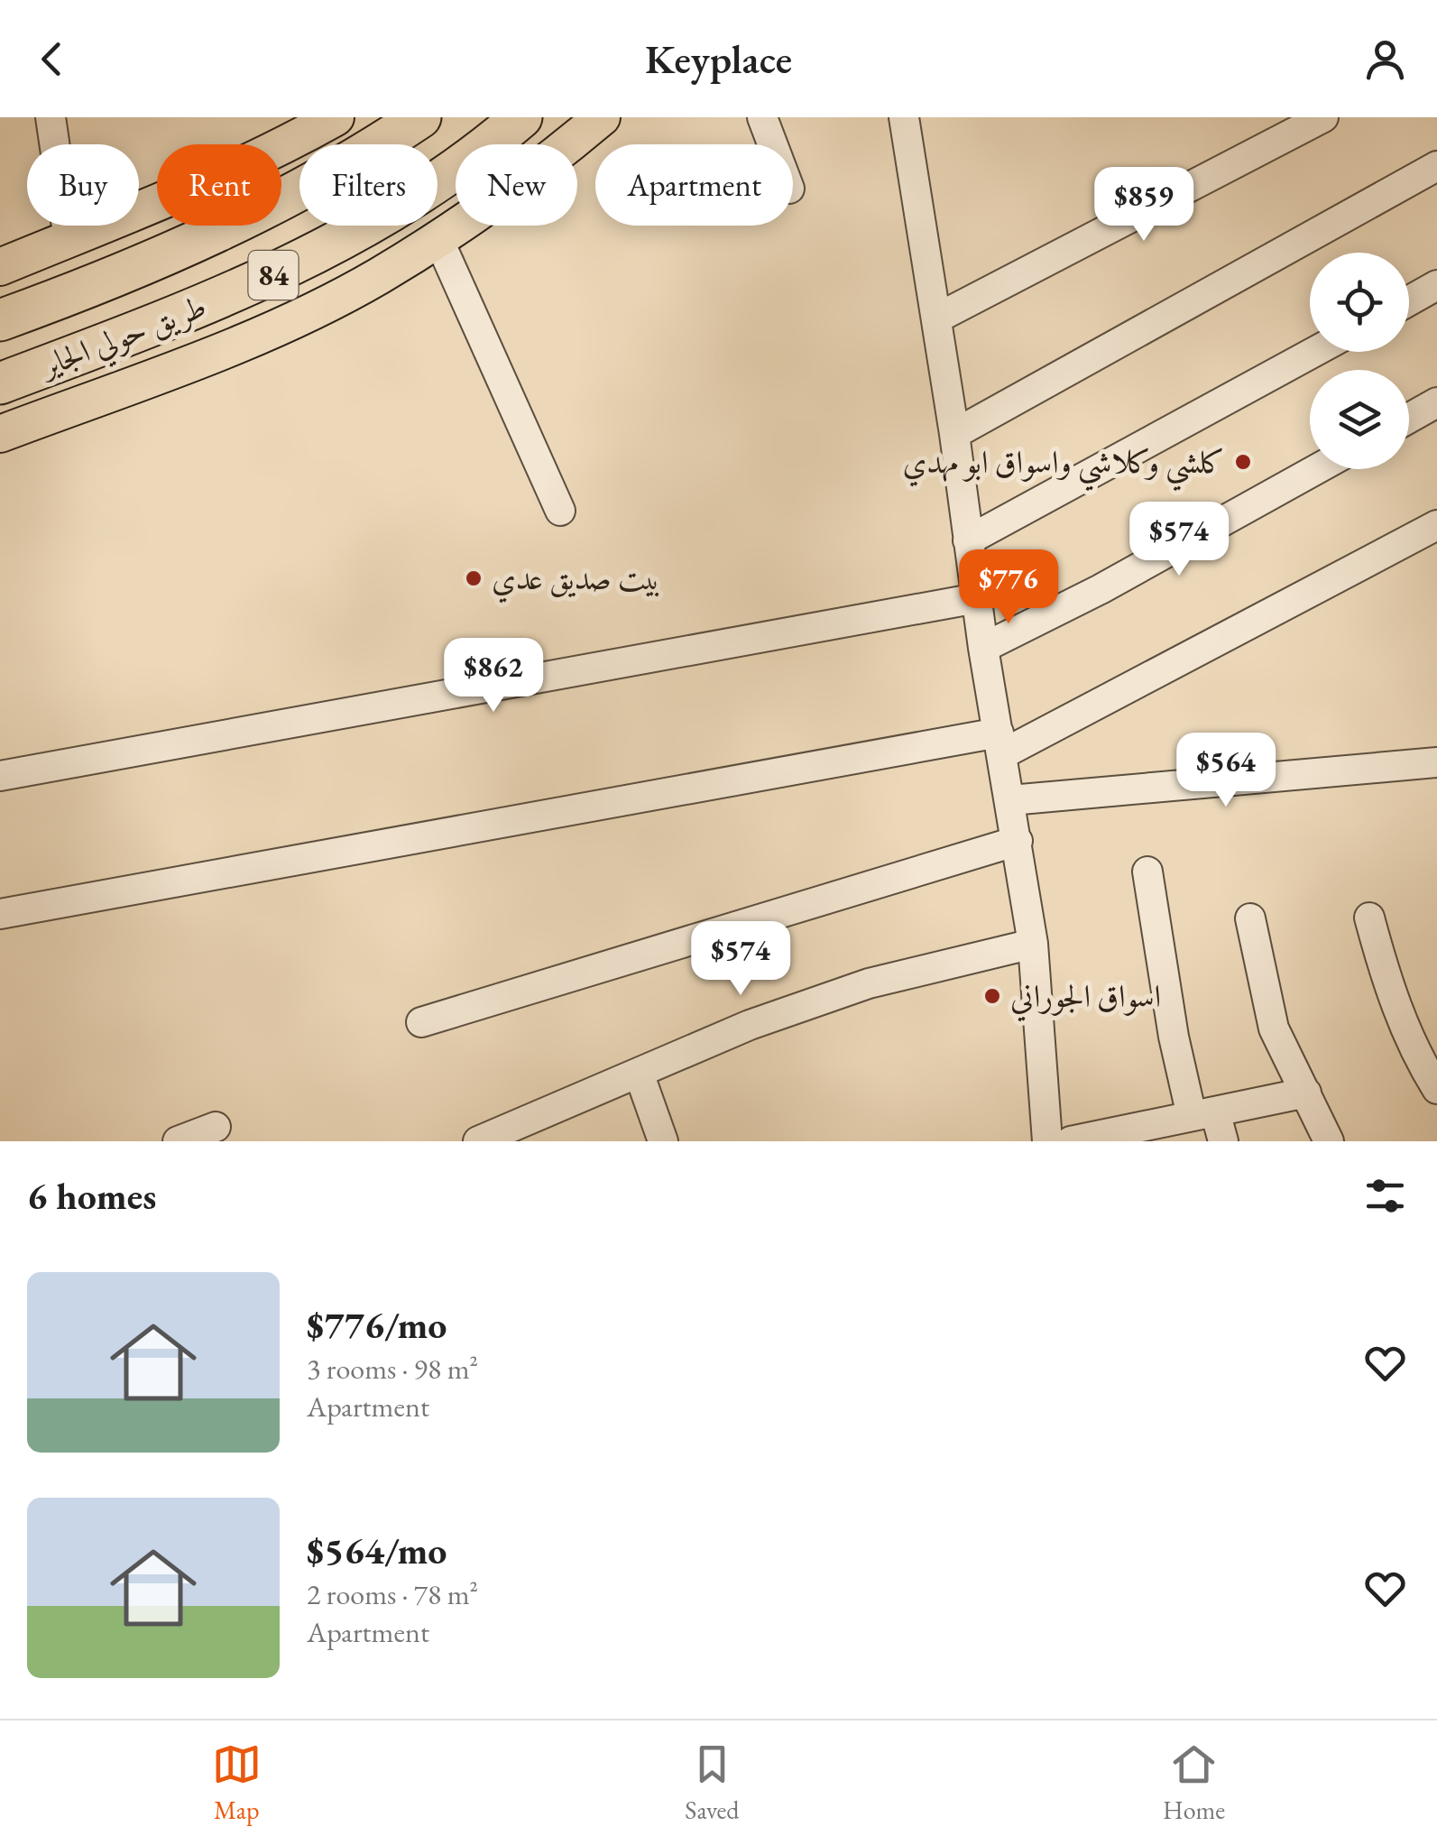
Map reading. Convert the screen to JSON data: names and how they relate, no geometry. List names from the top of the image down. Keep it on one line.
{"streets":{"highway":["84","طريق حولي الجاير"]},"places":["كلشي وكلاشي واسواق ابو مهدي","بيت صديق عدي","اسواق الجوراني"],"page":{"header":"Keyplace","chip":["Buy","Rent","Filters","New","Apartment"],"price":["$859","$574","$776","$862","$564","$574"],"heading":"6 homes","list":[{"name":"$776/mo","note":"3 rooms · 98 m² · Apartment"},{"name":"$564/mo","note":"2 rooms · 78 m² · Apartment"}],"tabs":["Map","Saved","Home"]}}
